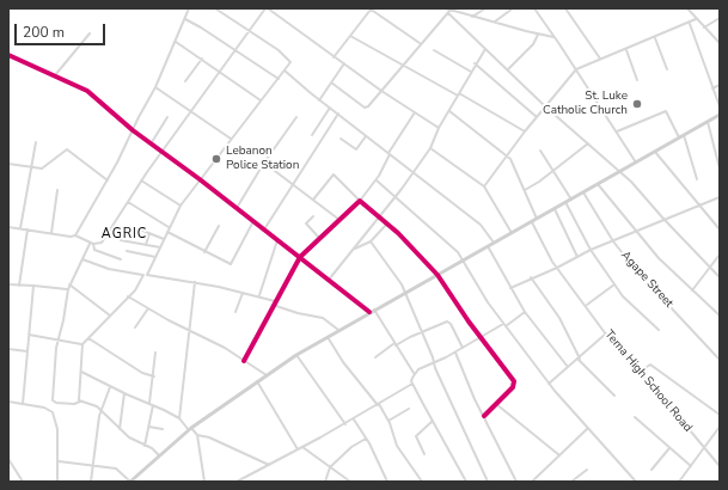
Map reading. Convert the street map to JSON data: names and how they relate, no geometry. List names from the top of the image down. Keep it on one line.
{"streets":{"street":["Agape Street","Tema High School Road"]},"districts":["AGRIC"],"places":["St. Luke Catholic Church","Lebanon Police Station"],"scale_bar":"200 m"}
